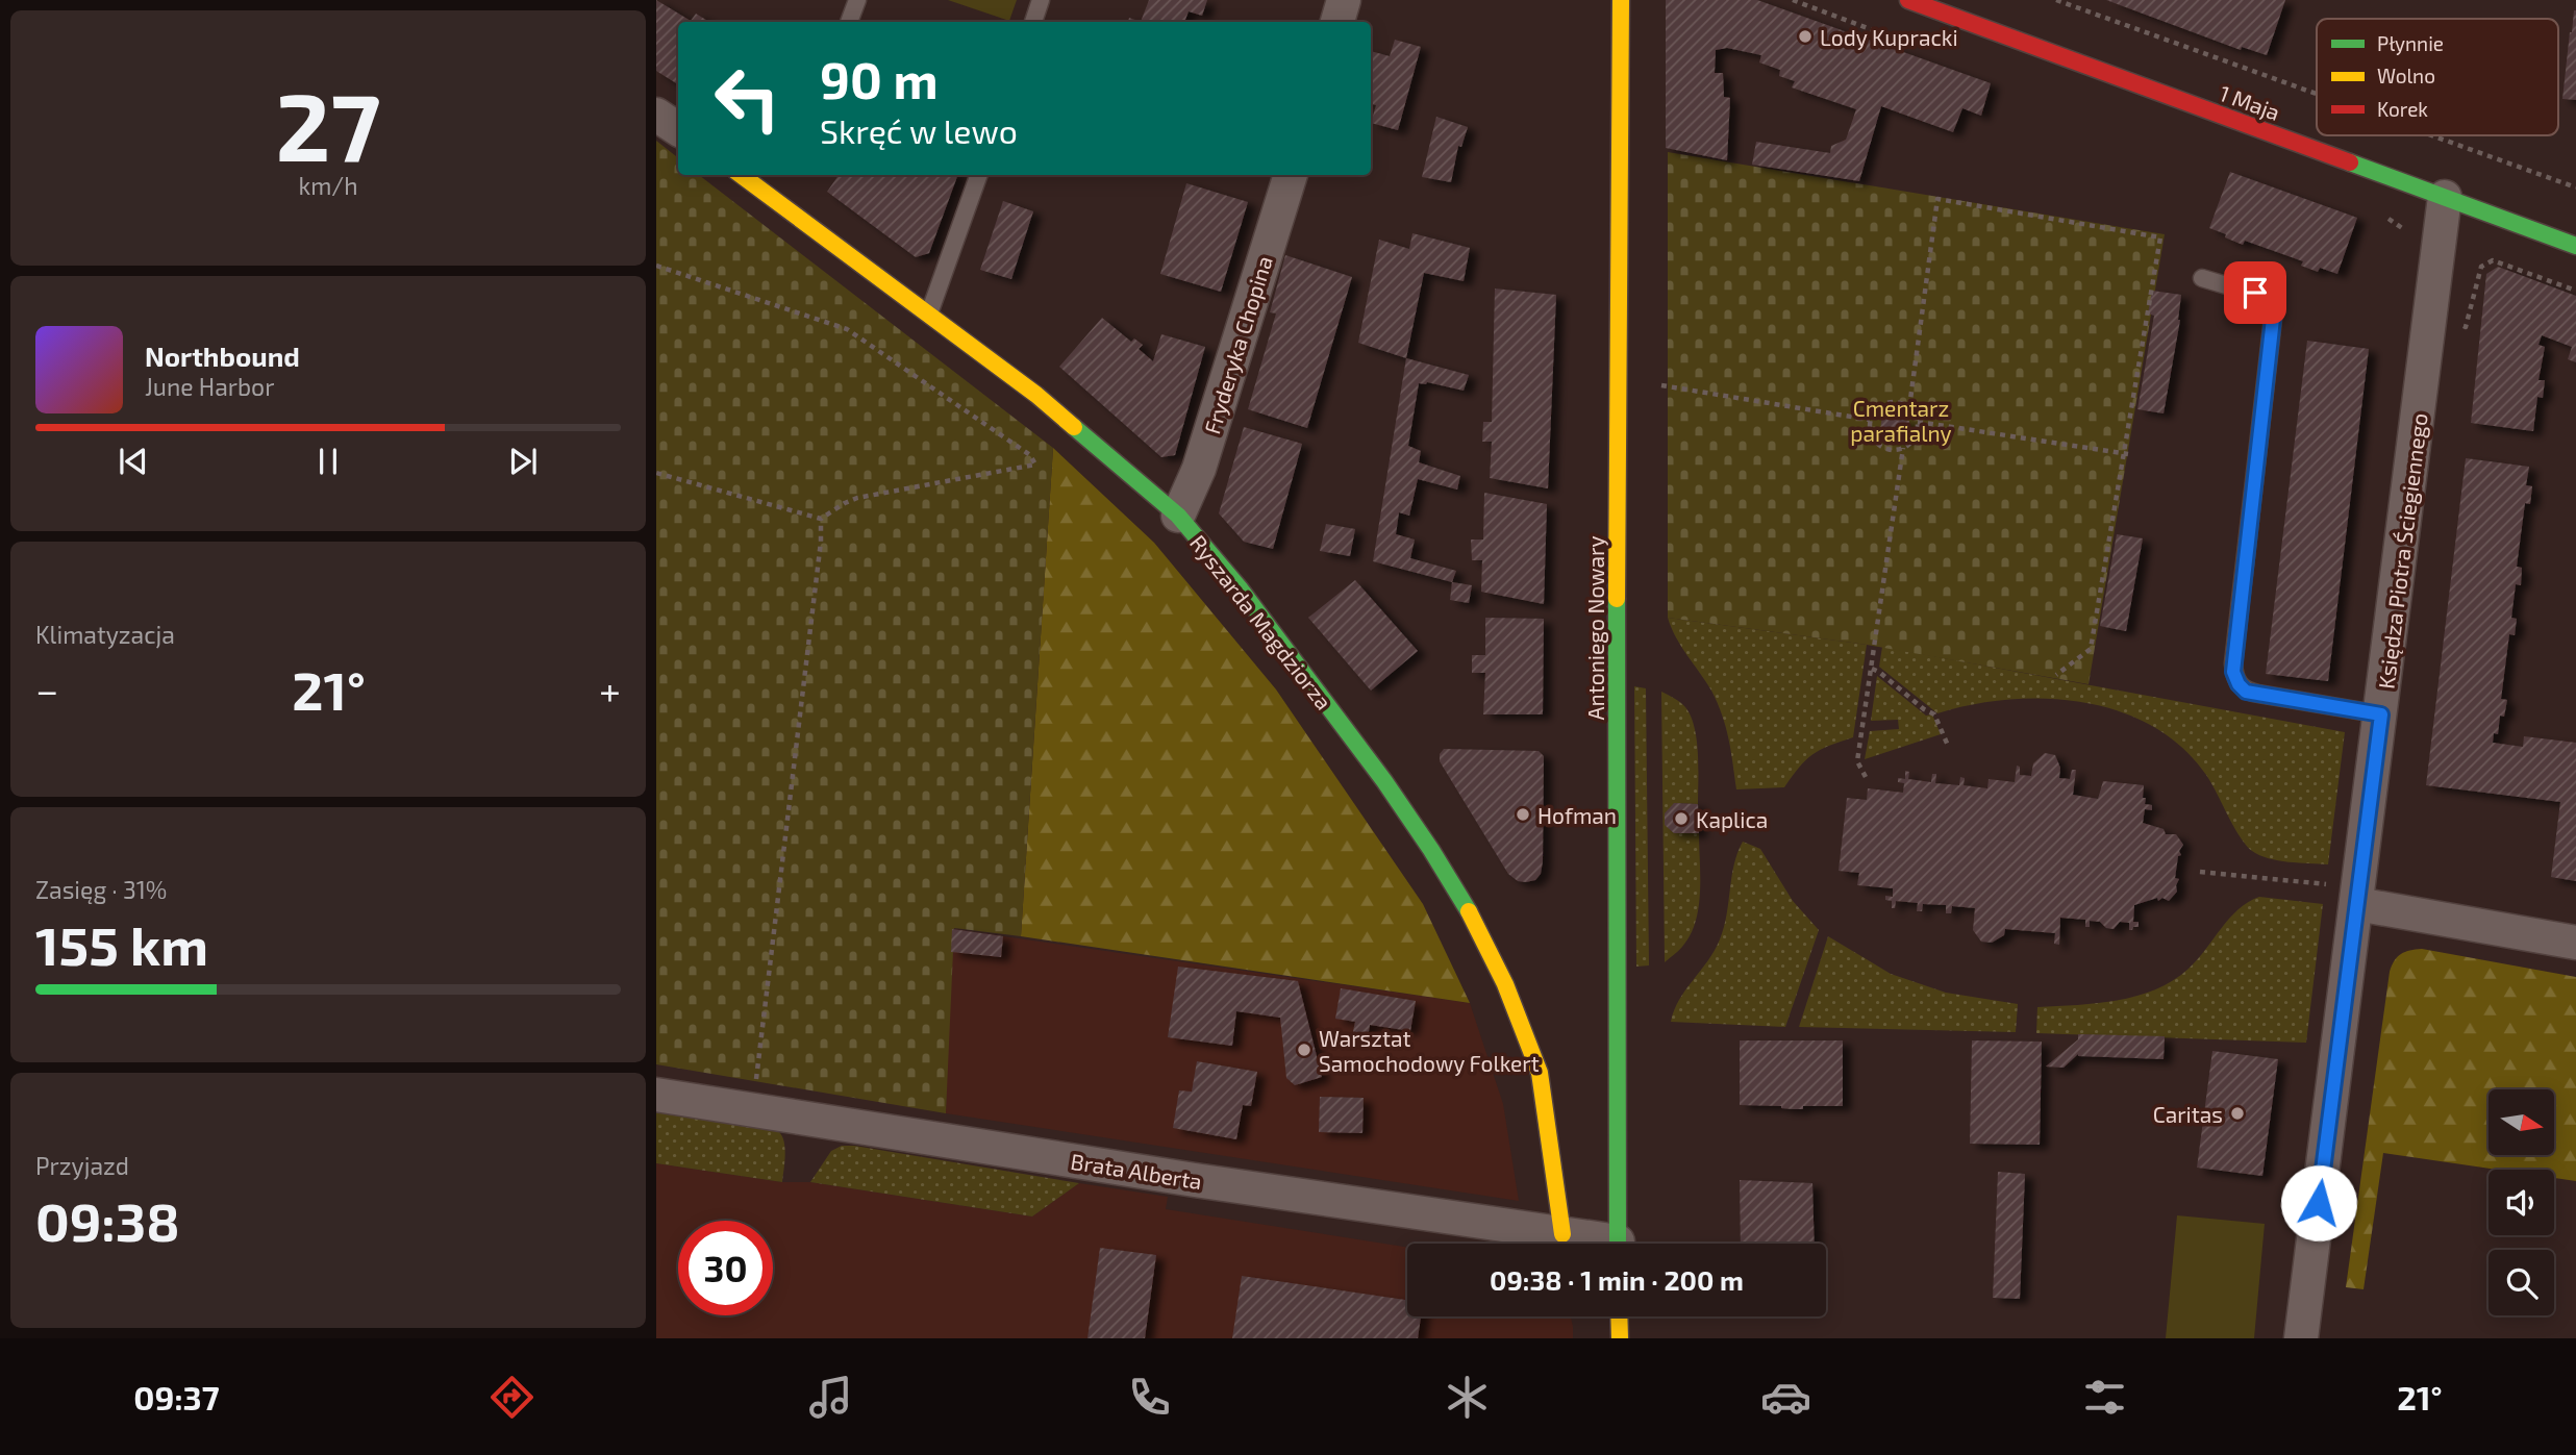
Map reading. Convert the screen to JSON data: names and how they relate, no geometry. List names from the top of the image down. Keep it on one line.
{"streets":{"street":["1 Maja","Fryderyka Chopina","Księdza Piotra Ściegiennego","Ryszarda Magdziorza","Antoniego Nowary","Brata Alberta"]},"crossings":[["1 Maja","Księdza Piotra Ściegiennego"],["Fryderyka Chopina","Ryszarda Magdziorza"],["Ryszarda Magdziorza","Brata Alberta"]],"parks":["Cmentarz parafialny"],"places":["Lody Kupracki","Hofman","Kaplica","Warsztat Samochodowy Folkert","Caritas"],"legend":["Płynnie","Wolno","Korek"],"north":"right","page":{"tile":[["27","km/h"],"Klimatyzacja",["Zasięg · 31%","155 km"],["Przyjazd","09:38"]],"turn":["90 m","Skręć w lewo"],"song":["Northbound","June Harbor"],"heat":["−","21°","+"],"limit":"30","trip":"09:38 · 1 min · 200 m","tabs":["09:37","21°"]}}
